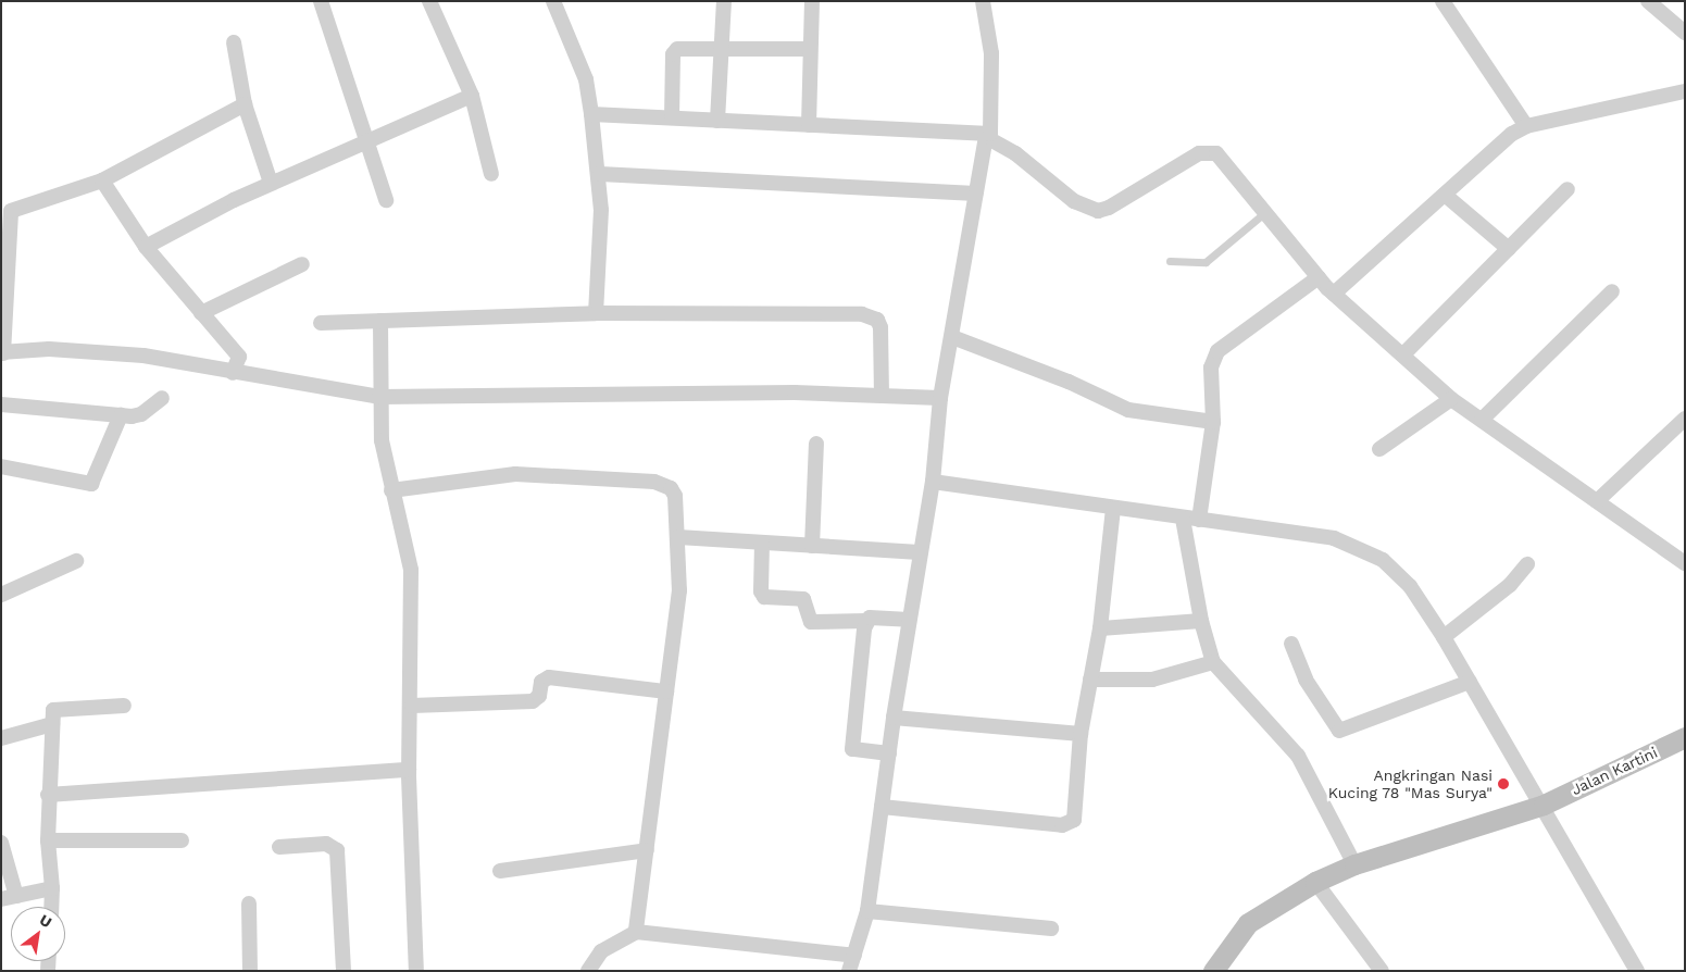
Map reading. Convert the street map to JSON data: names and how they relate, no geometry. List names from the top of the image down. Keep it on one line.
{"streets":{"street":["Jalan Kartini"]},"places":["Angkringan Nasi Kucing 78 \"Mas Surya\""],"north":"top right"}
